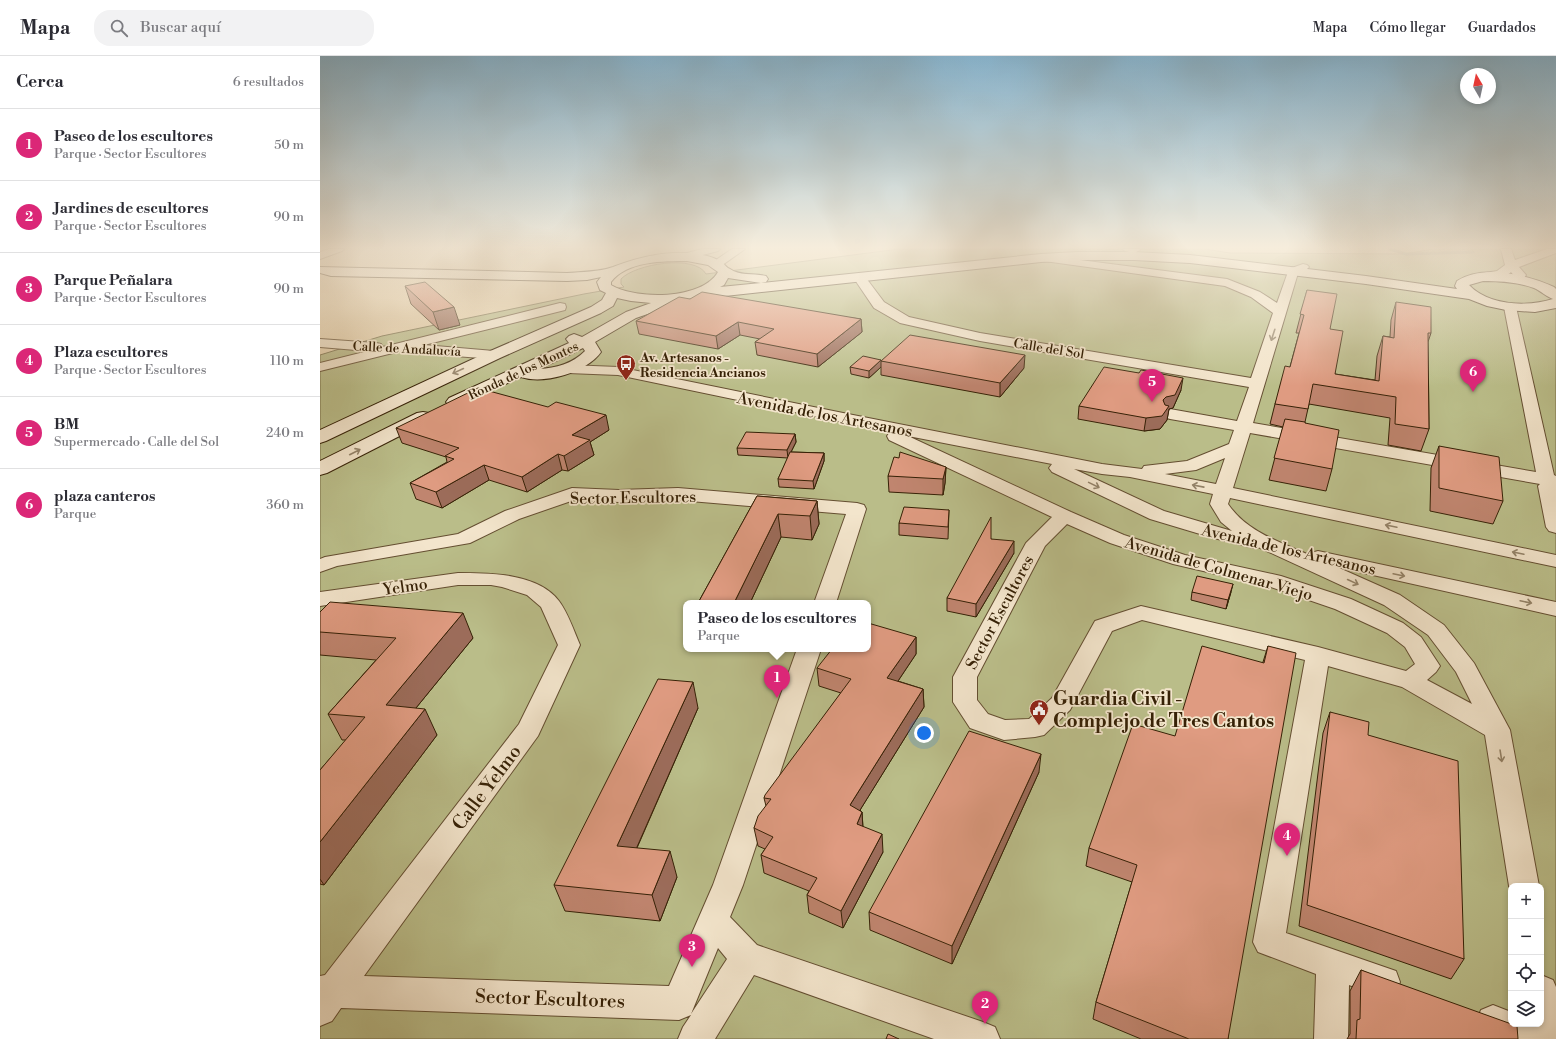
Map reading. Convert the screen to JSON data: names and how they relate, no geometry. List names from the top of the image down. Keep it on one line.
{"streets":{"street":["Calle de Andalucía","Calle del Sol","Ronda de los Montes","Avenida de los Artesanos","Sector Escultores","Avenida de Colmenar Viejo","Yelmo","Calle Yelmo"]},"crossings":[["Calle de Andalucía","Ronda de los Montes"],["Calle del Sol","Avenida de Colmenar Viejo"],["Ronda de los Montes","Avenida de los Artesanos"],["Avenida de los Artesanos","Avenida de Colmenar Viejo"],["Sector Escultores","Avenida de Colmenar Viejo"],["Sector Escultores","Calle Yelmo"],["Yelmo","Calle Yelmo"]],"places":{"bus stop":["Av. Artesanos - Residencia Ancianos"],"public building":["Guardia Civil - Complejo de Tres Cantos"]},"north":"top","page":{"header":"Mapa","search":"Buscar aquí","nav":["Mapa","Cómo llegar","Guardados"],"heading":["Cerca","6 resultados"],"list":[{"mark":"1","name":"Paseo de los escultores","note":"Parque · Sector Escultores","value":"50 m"},{"mark":"2","name":"Jardines de escultores","note":"Parque · Sector Escultores","value":"90 m"},{"mark":"3","name":"Parque Peñalara","note":"Parque · Sector Escultores","value":"90 m"},{"mark":"4","name":"Plaza escultores","note":"Parque · Sector Escultores","value":"110 m"},{"mark":"5","name":"BM","note":"Supermercado · Calle del Sol","value":"240 m"},{"mark":"6","name":"plaza canteros","note":"Parque","value":"360 m"}],"pins":["6","5","1","4","3","2"],"popup":["Paseo de los escultores","Parque"],"map_buttons":["+","−"]}}
